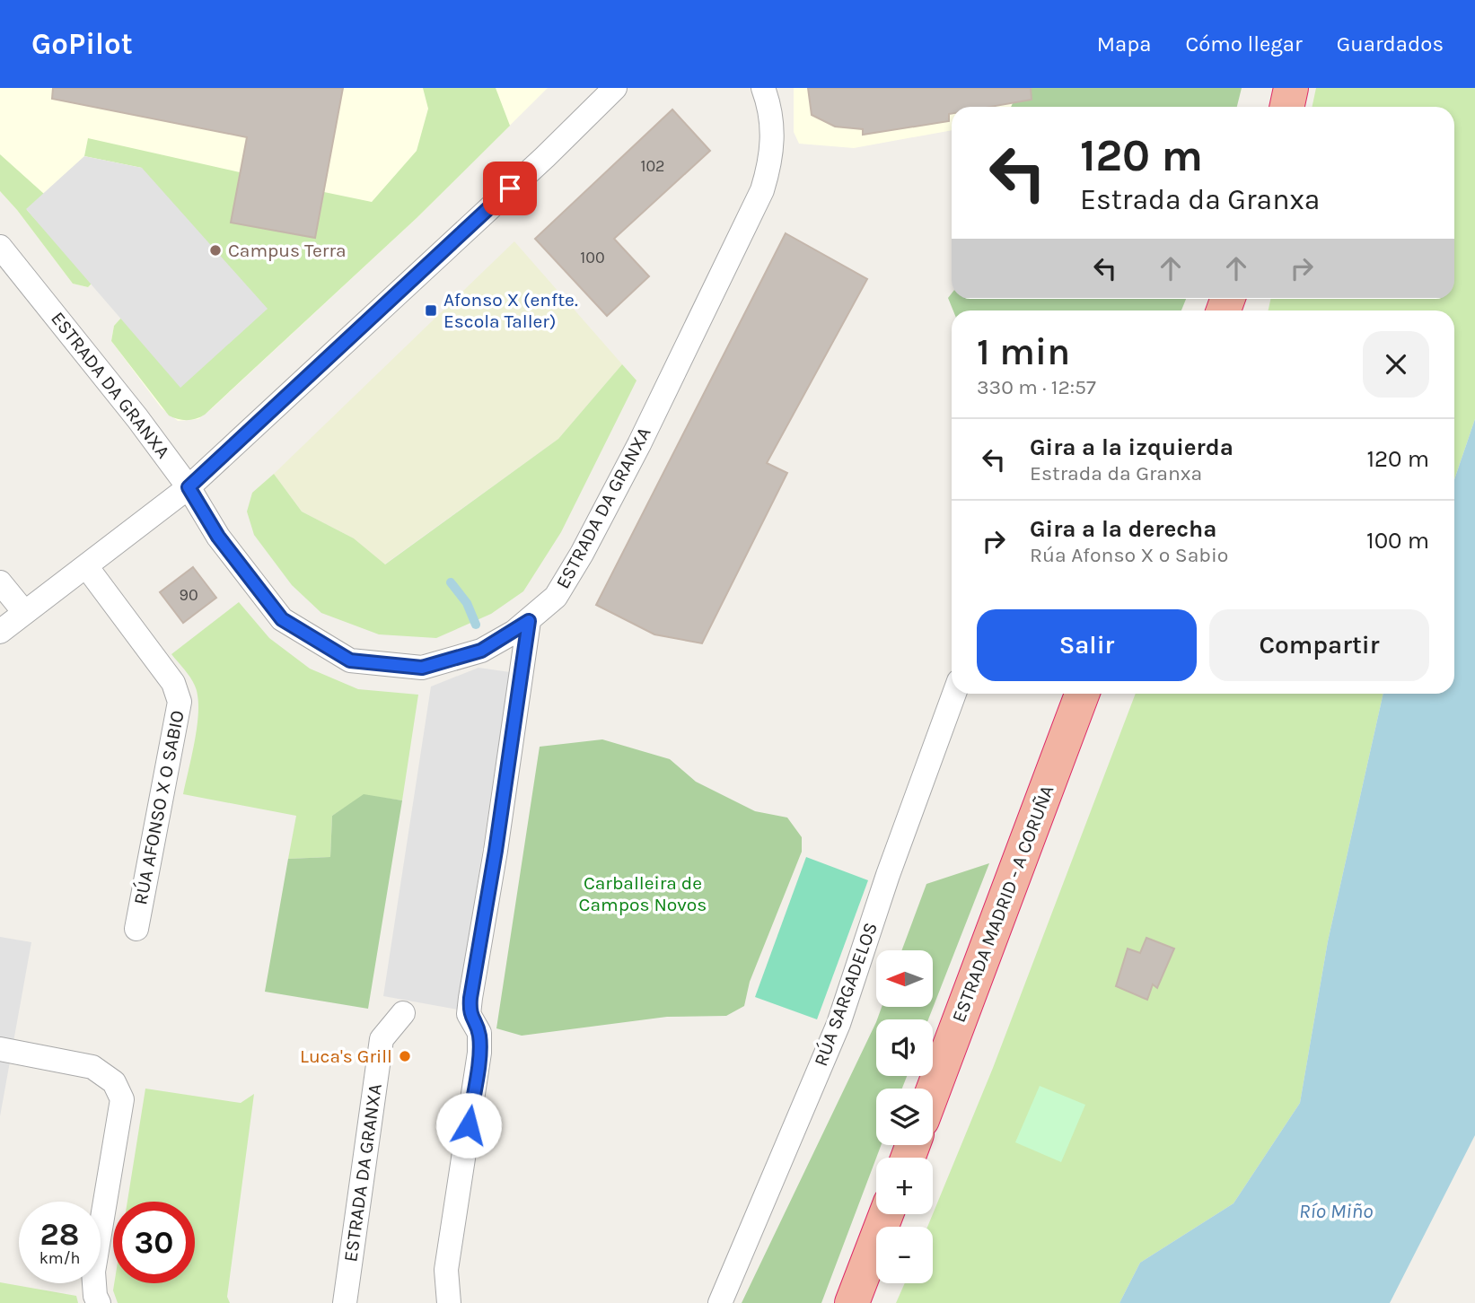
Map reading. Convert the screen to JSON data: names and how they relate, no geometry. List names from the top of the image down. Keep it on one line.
{"streets":{"highway":["ESTRADA MADRID - A CORUÑA"],"street":["ESTRADA DA GRANXA","RÚA AFONSO X O SABIO","RÚA SARGADELOS"]},"water":["Río Miño"],"parks":["Carballeira de Campos Novos"],"places":{"other":["Campus Terra","Luca's Grill"],"transit":["Afonso X (enfte. Escola Taller)"]},"house_numbers":["102","100","90"],"north":"left","page":{"header":"GoPilot","nav":["Mapa","Cómo llegar","Guardados"],"turn":["120 m","Estrada da Granxa"],"heading":["1 min","330 m · 12:57"],"list":[{"name":"Gira a la izquierda","note":"Estrada da Granxa","value":"120 m"},{"name":"Gira a la derecha","note":"Rúa Afonso X o Sabio","value":"100 m"}],"buttons":["Salir","Compartir"],"map_buttons":["+","−"],"speed":"28 km/h","limit":"30"}}
